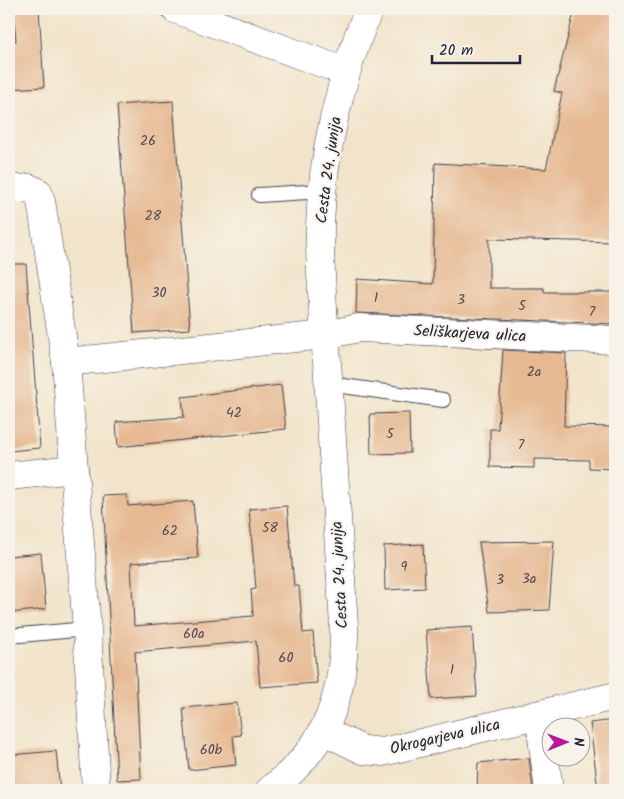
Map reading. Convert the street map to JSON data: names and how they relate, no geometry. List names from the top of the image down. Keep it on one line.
{"streets":{"street":["Cesta 24. junija","Seliškarjeva ulica","Okrogarjeva ulica"]},"crossings":[["Cesta 24. junija","Seliškarjeva ulica"],["Cesta 24. junija","Okrogarjeva ulica"]],"house_numbers":["26","28","30","1","3","5","7","2a","42","5","7","58","62","9","3a","3","60a","60","1","60b"],"scale_bar":"20 m","north":"right"}
